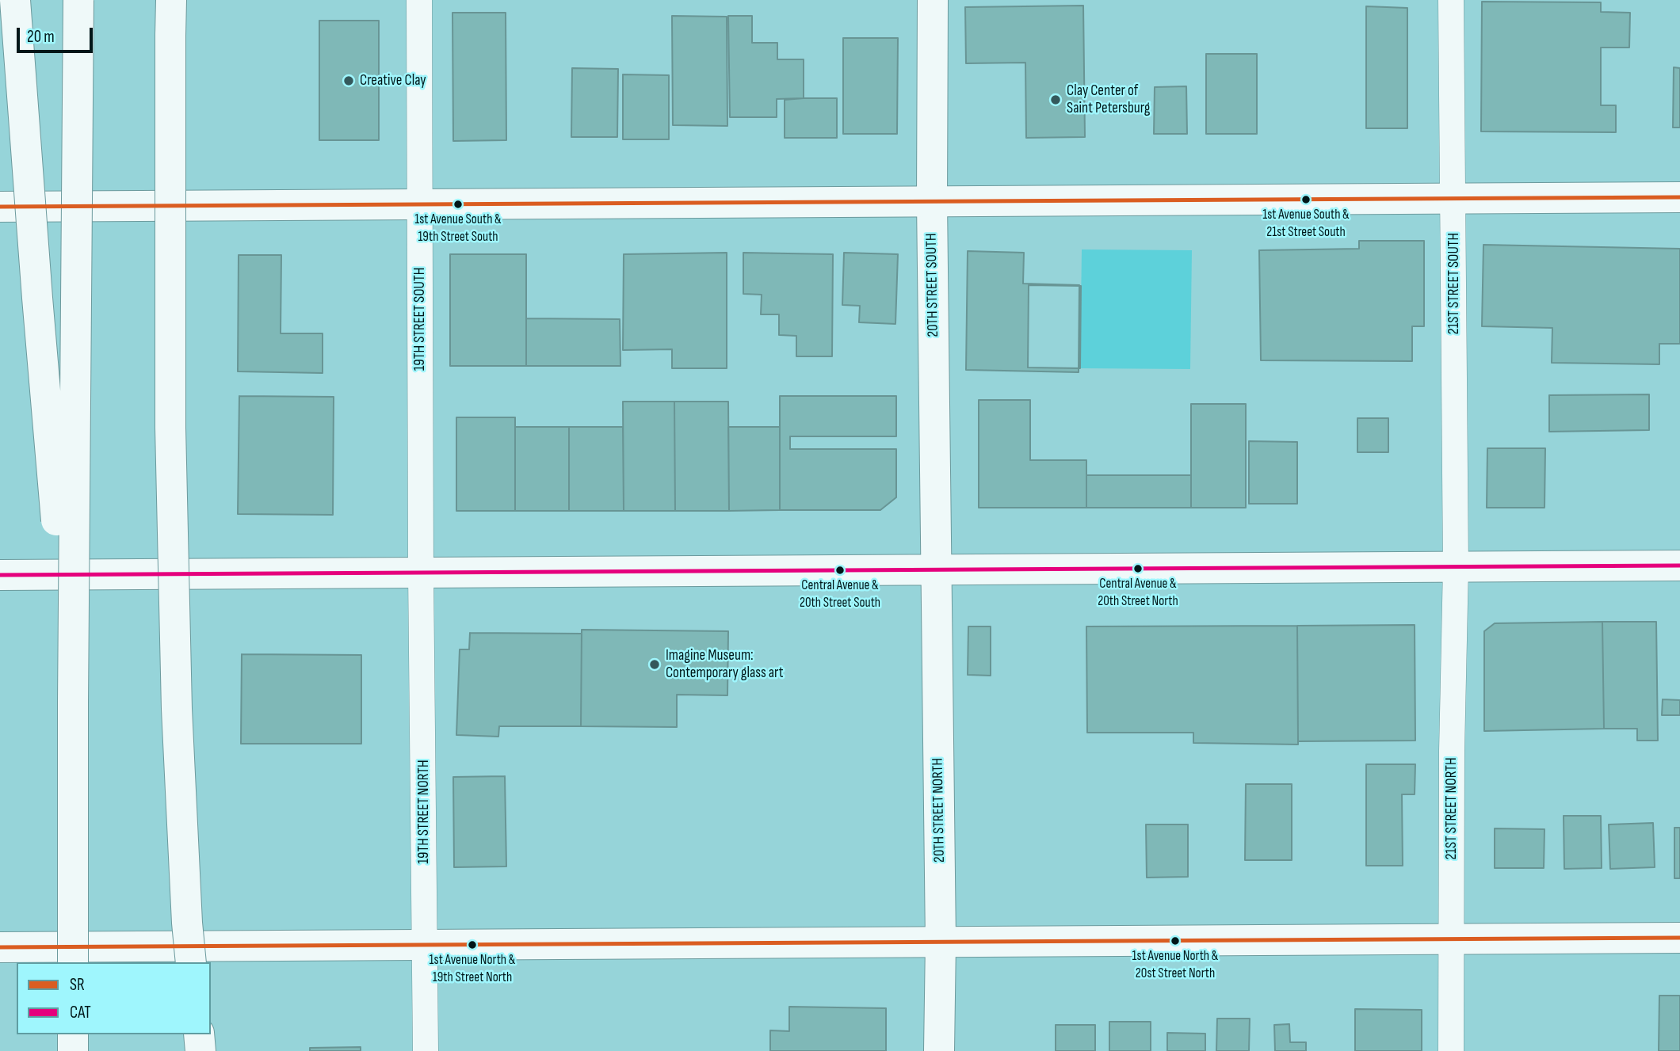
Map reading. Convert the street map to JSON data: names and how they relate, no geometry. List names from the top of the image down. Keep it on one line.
{"streets":{"main road":["20TH STREET SOUTH","20TH STREET NORTH"],"street":["21ST STREET SOUTH","19TH STREET SOUTH","21ST STREET NORTH","19TH STREET NORTH"]},"crossings":[["21ST STREET SOUTH","21ST STREET NORTH"],["20TH STREET SOUTH","20TH STREET NORTH"],["19TH STREET SOUTH","19TH STREET NORTH"]],"places":["Creative Clay","Clay Center of Saint Petersburg","1st Avenue South & 21st Street South","1st Avenue South & 19th Street South","Central Avenue & 20th Street North","Central Avenue & 20th Street South","Imagine Museum: Contemporary glass art","1st Avenue North & 20st Street North","1st Avenue North & 19th Street North"],"lines":["transit line SR","transit line CAT"],"legend":["SR","CAT"],"scale_bar":"20 m"}
